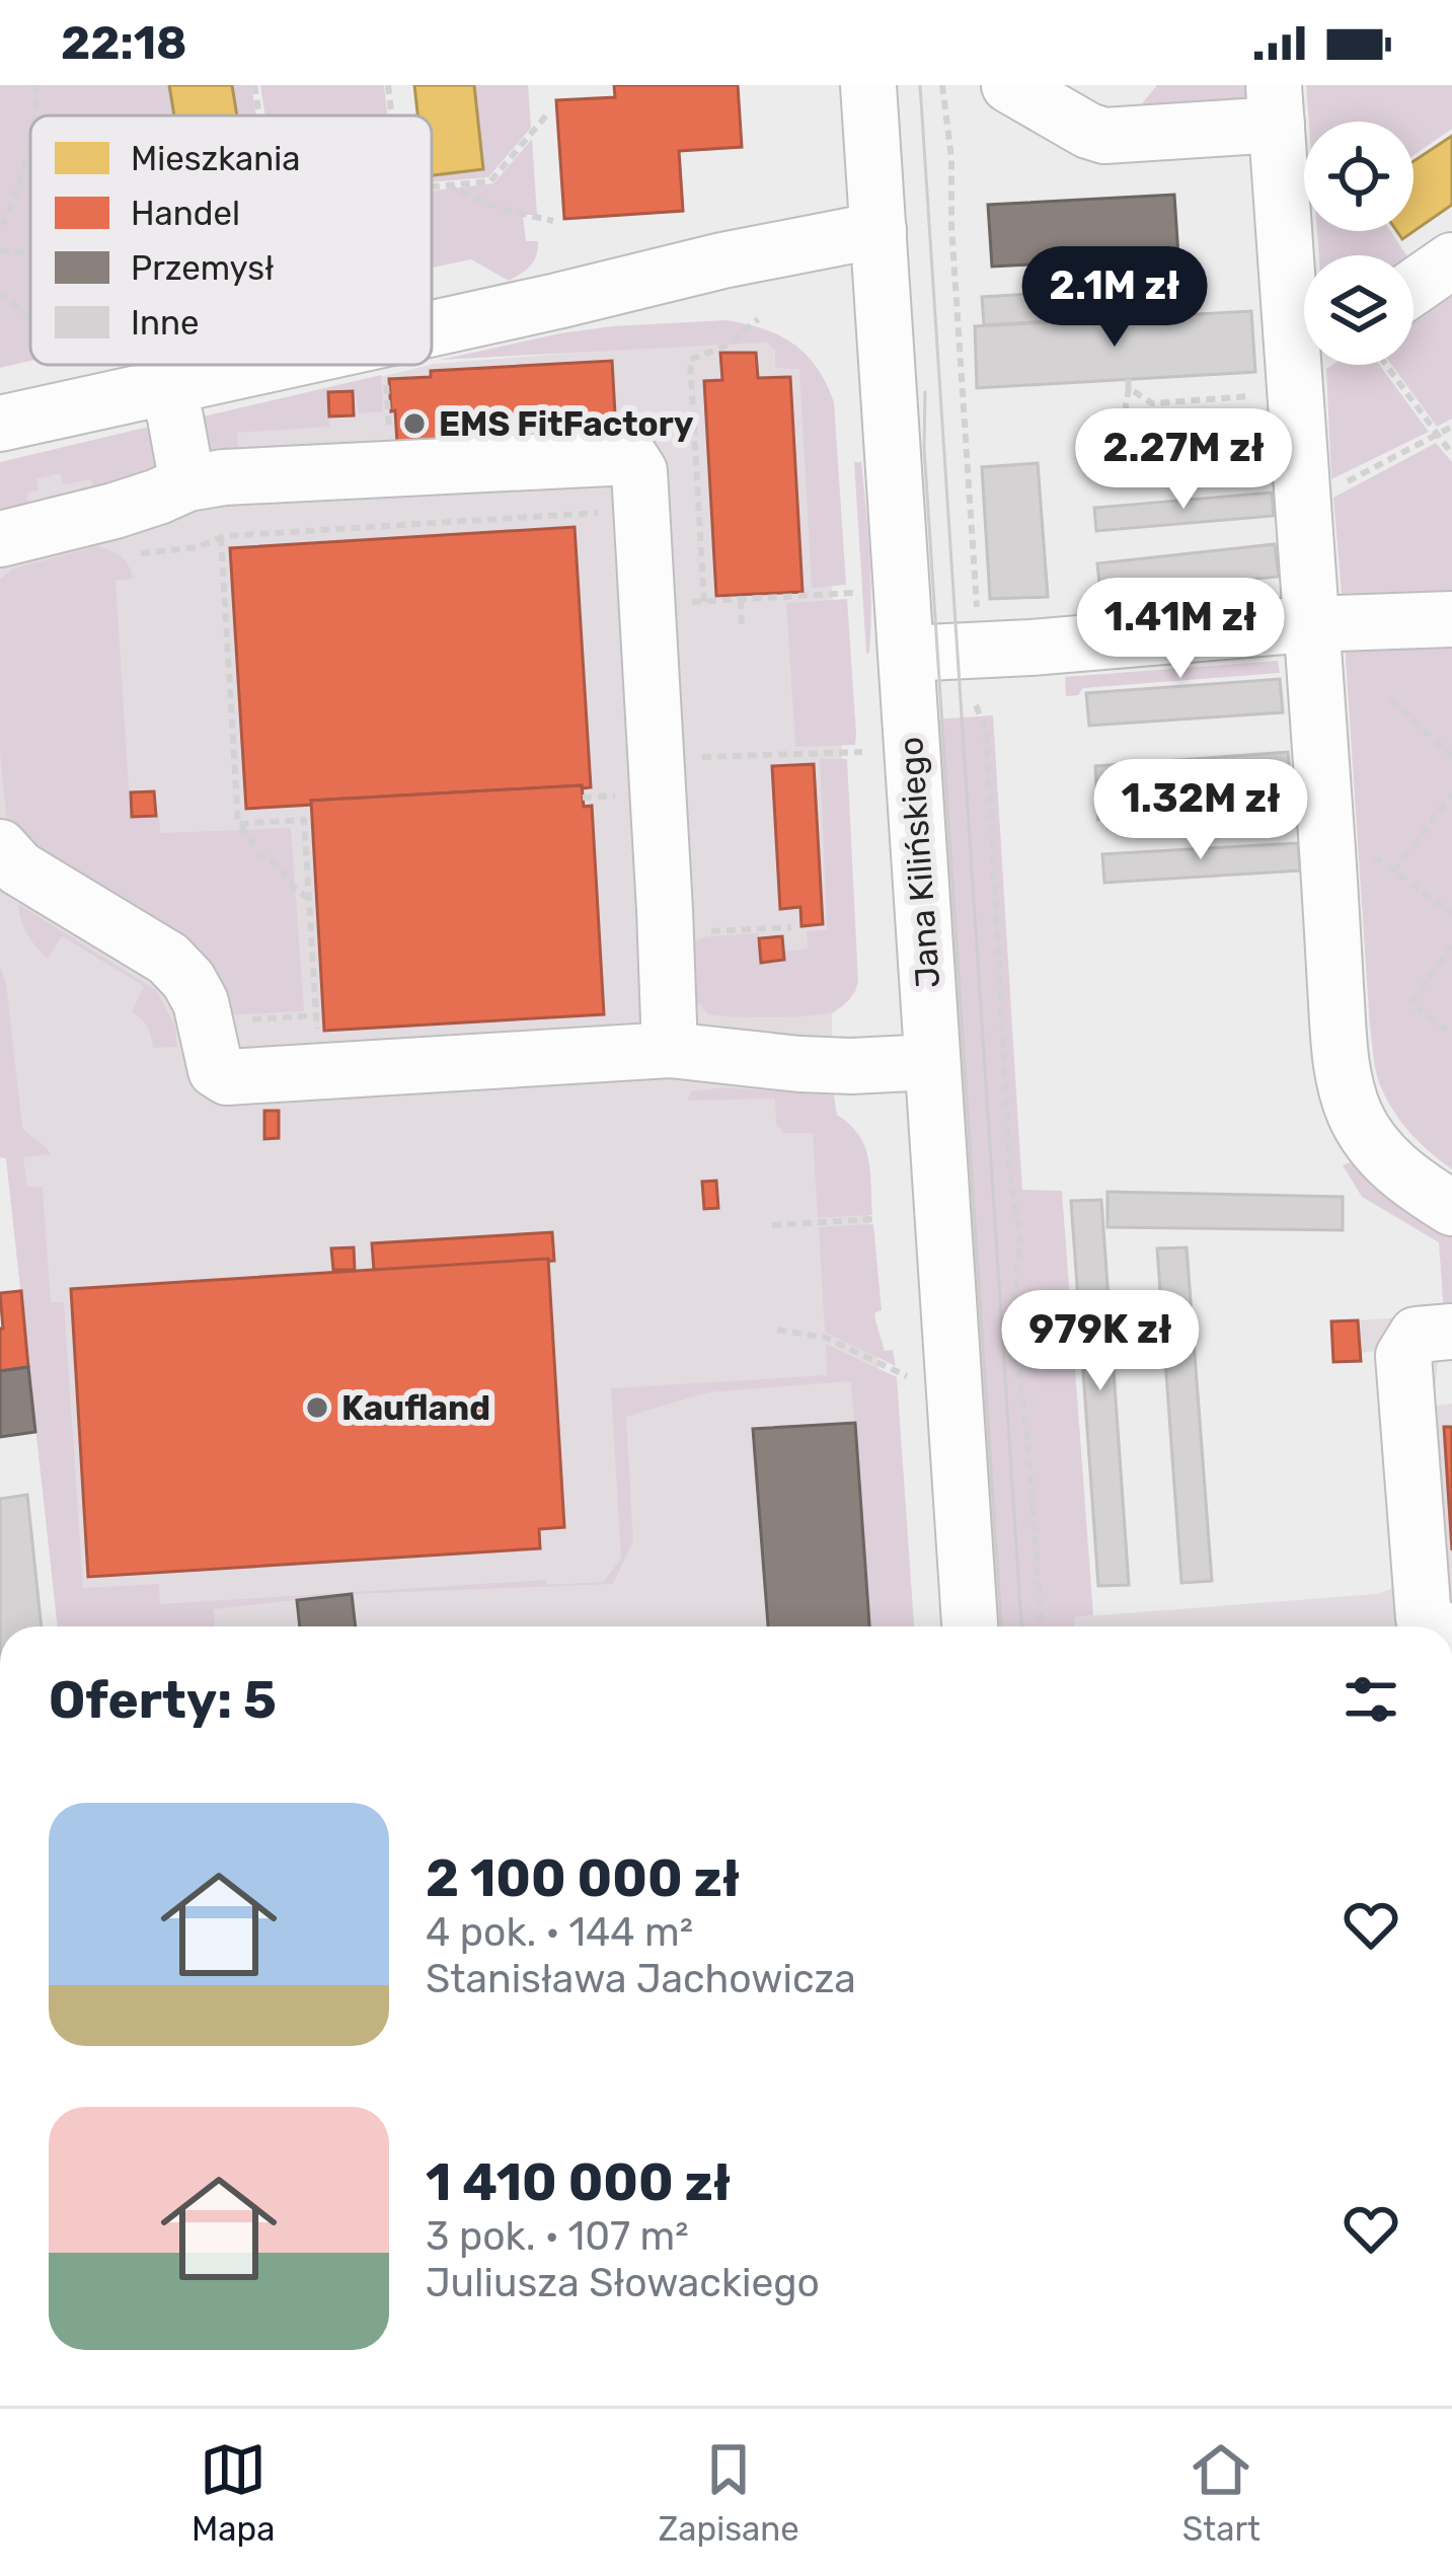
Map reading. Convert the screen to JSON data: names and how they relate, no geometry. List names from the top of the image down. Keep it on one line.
{"streets":{"street":["Jana Kilińskiego"]},"places":["EMS FitFactory","Kaufland"],"legend":["Mieszkania","Handel","Przemysł","Inne"],"page":{"status":"22:18","price":["2.1M zł","2.27M zł","1.41M zł","1.32M zł","979K zł"],"heading":"Oferty: 5","list":[{"name":"2 100 000 zł","note":"4 pok. · 144 m² · Stanisława Jachowicza"},{"name":"1 410 000 zł","note":"3 pok. · 107 m² · Juliusza Słowackiego"}],"tabs":["Mapa","Zapisane","Start"]}}
